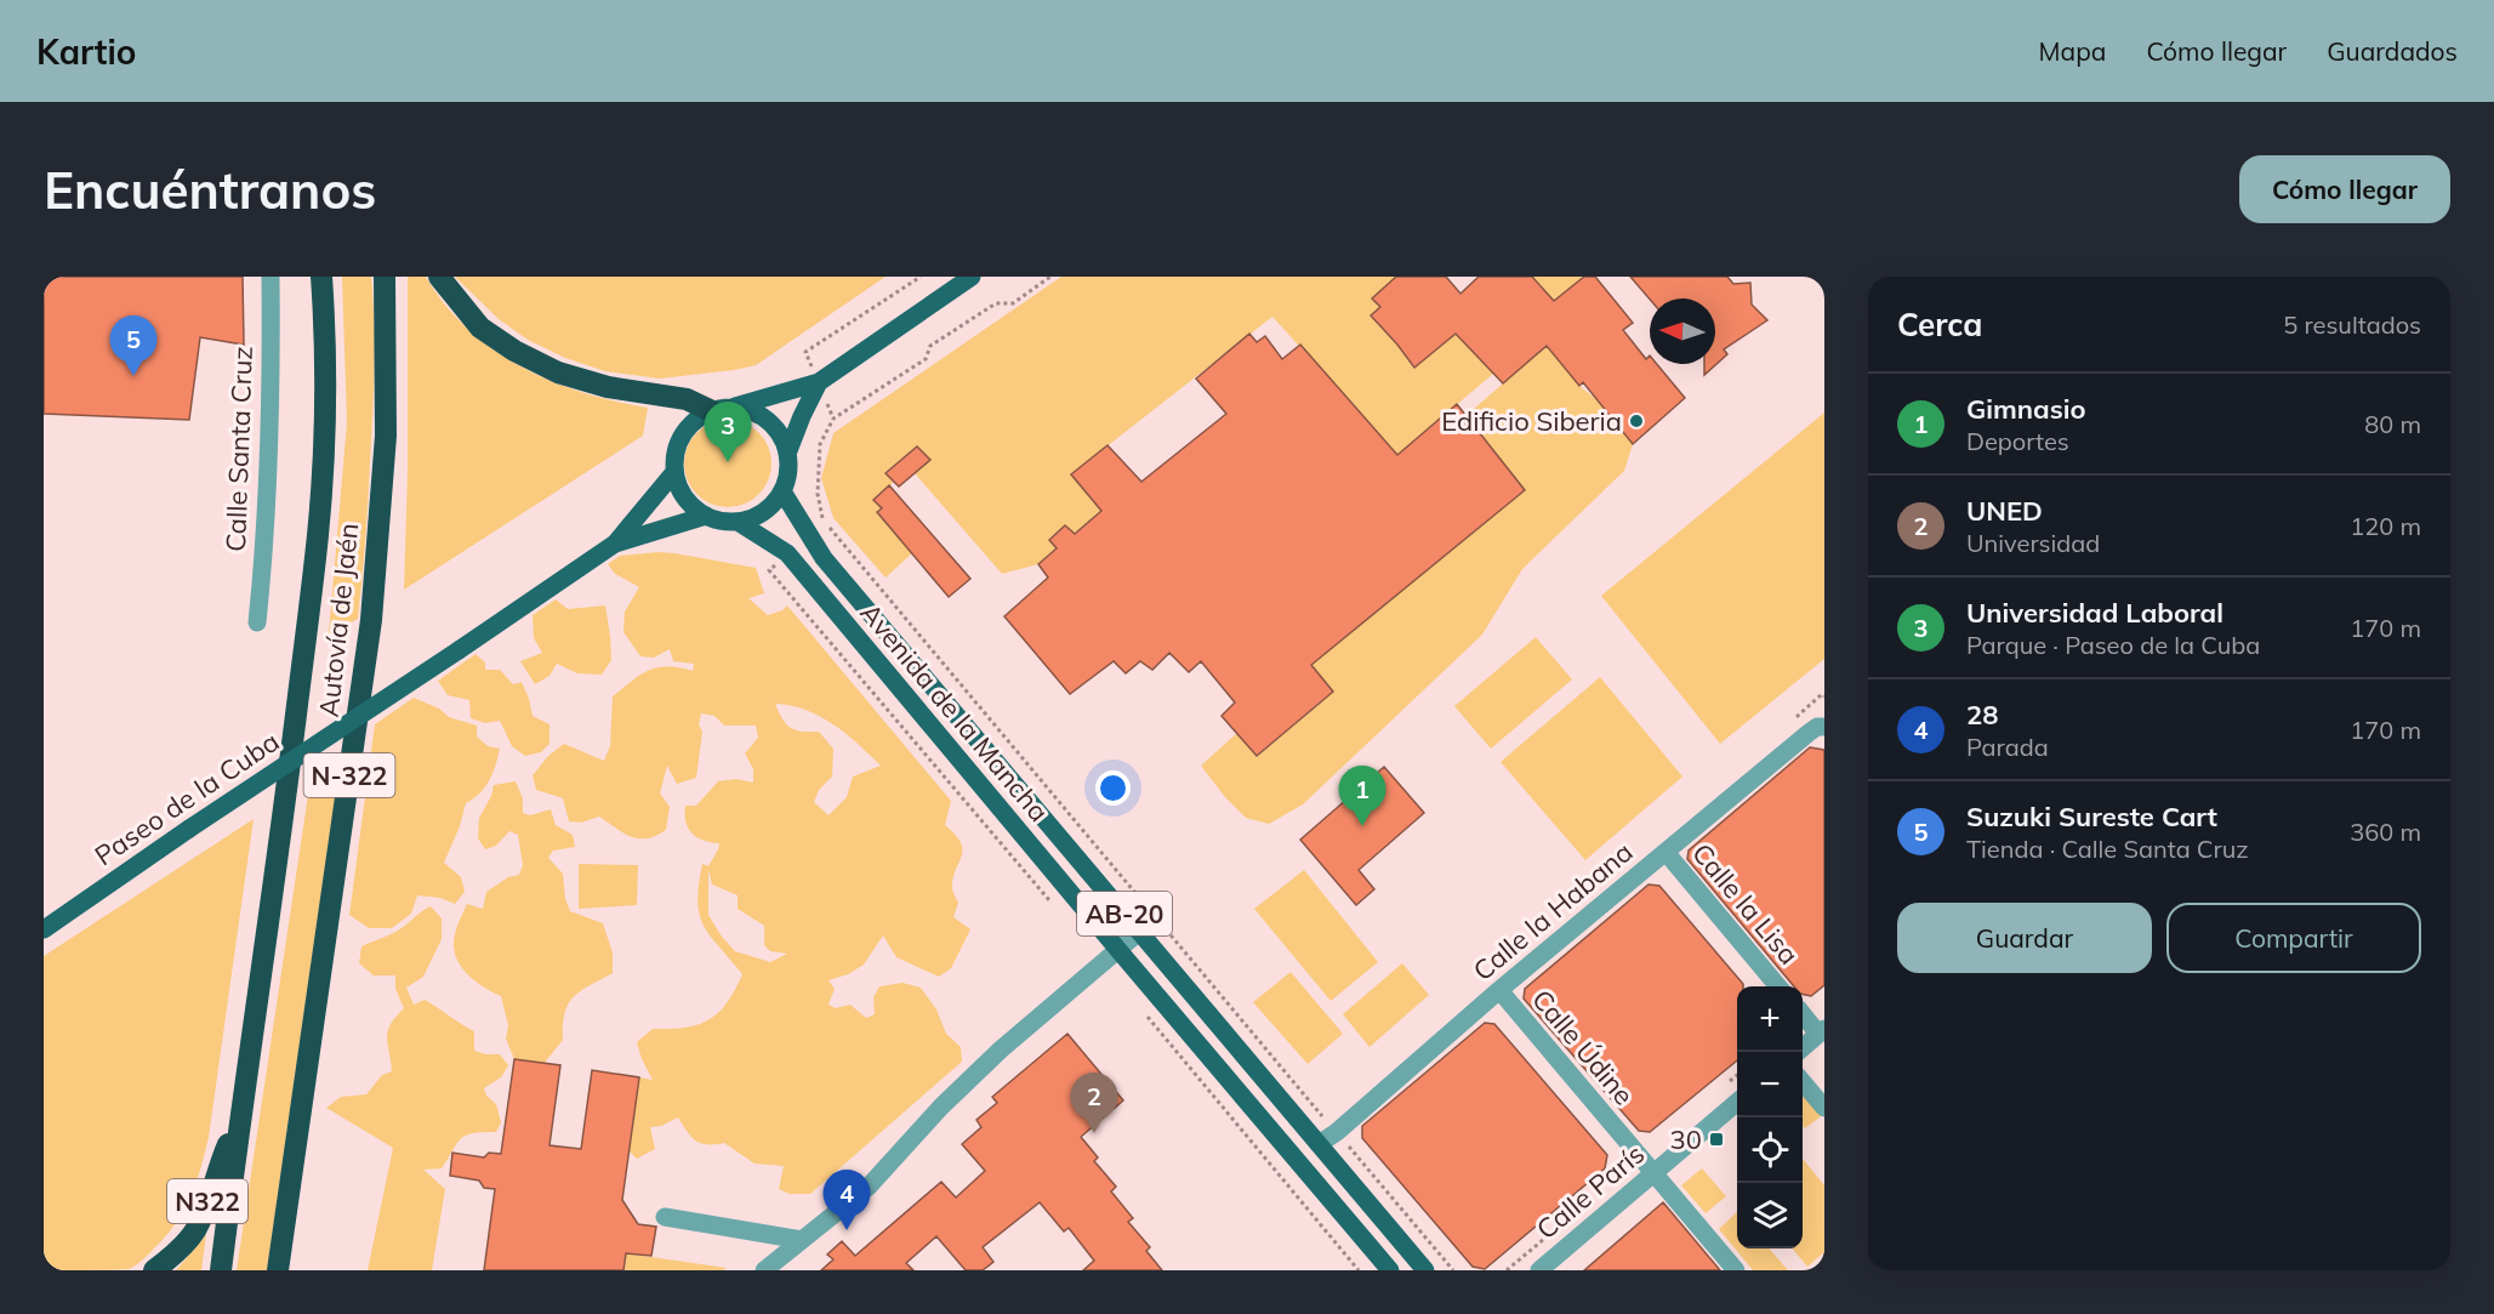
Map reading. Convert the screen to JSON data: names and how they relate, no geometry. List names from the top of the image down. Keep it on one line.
{"streets":{"highway":["Autovía de Jaén","N-322","N322"],"main road":["Avenida de la Mancha","Paseo de la Cuba","AB-20"],"street":["Calle Santa Cruz","Calle la Lisa","Calle la Habana","Calle Údine","Calle París"]},"crossings":[["Autovía de Jaén","N322"],["Avenida de la Mancha","Paseo de la Cuba"],["Avenida de la Mancha","Calle la Habana"],["Calle la Lisa","Calle la Habana"],["Calle la Habana","Calle Údine"],["Calle Údine","Calle París"]],"places":{"other":["Edificio Siberia"],"transit":["30"]},"north":"left","page":{"header":"Kartio","nav":["Mapa","Cómo llegar","Guardados"],"buttons":["Cómo llegar",["Guardar","Compartir"]],"title":"Encuéntranos","heading":["Cerca","5 resultados"],"pins":["5","3","1","2","4"],"list":[{"mark":"1","name":"Gimnasio","note":"Deportes","value":"80 m"},{"mark":"2","name":"UNED","note":"Universidad","value":"120 m"},{"mark":"3","name":"Universidad Laboral","note":"Parque · Paseo de la Cuba","value":"170 m"},{"mark":"4","name":"28","note":"Parada","value":"170 m"},{"mark":"5","name":"Suzuki Sureste Cart","note":"Tienda · Calle Santa Cruz","value":"360 m"}],"map_buttons":["+","−"]}}
